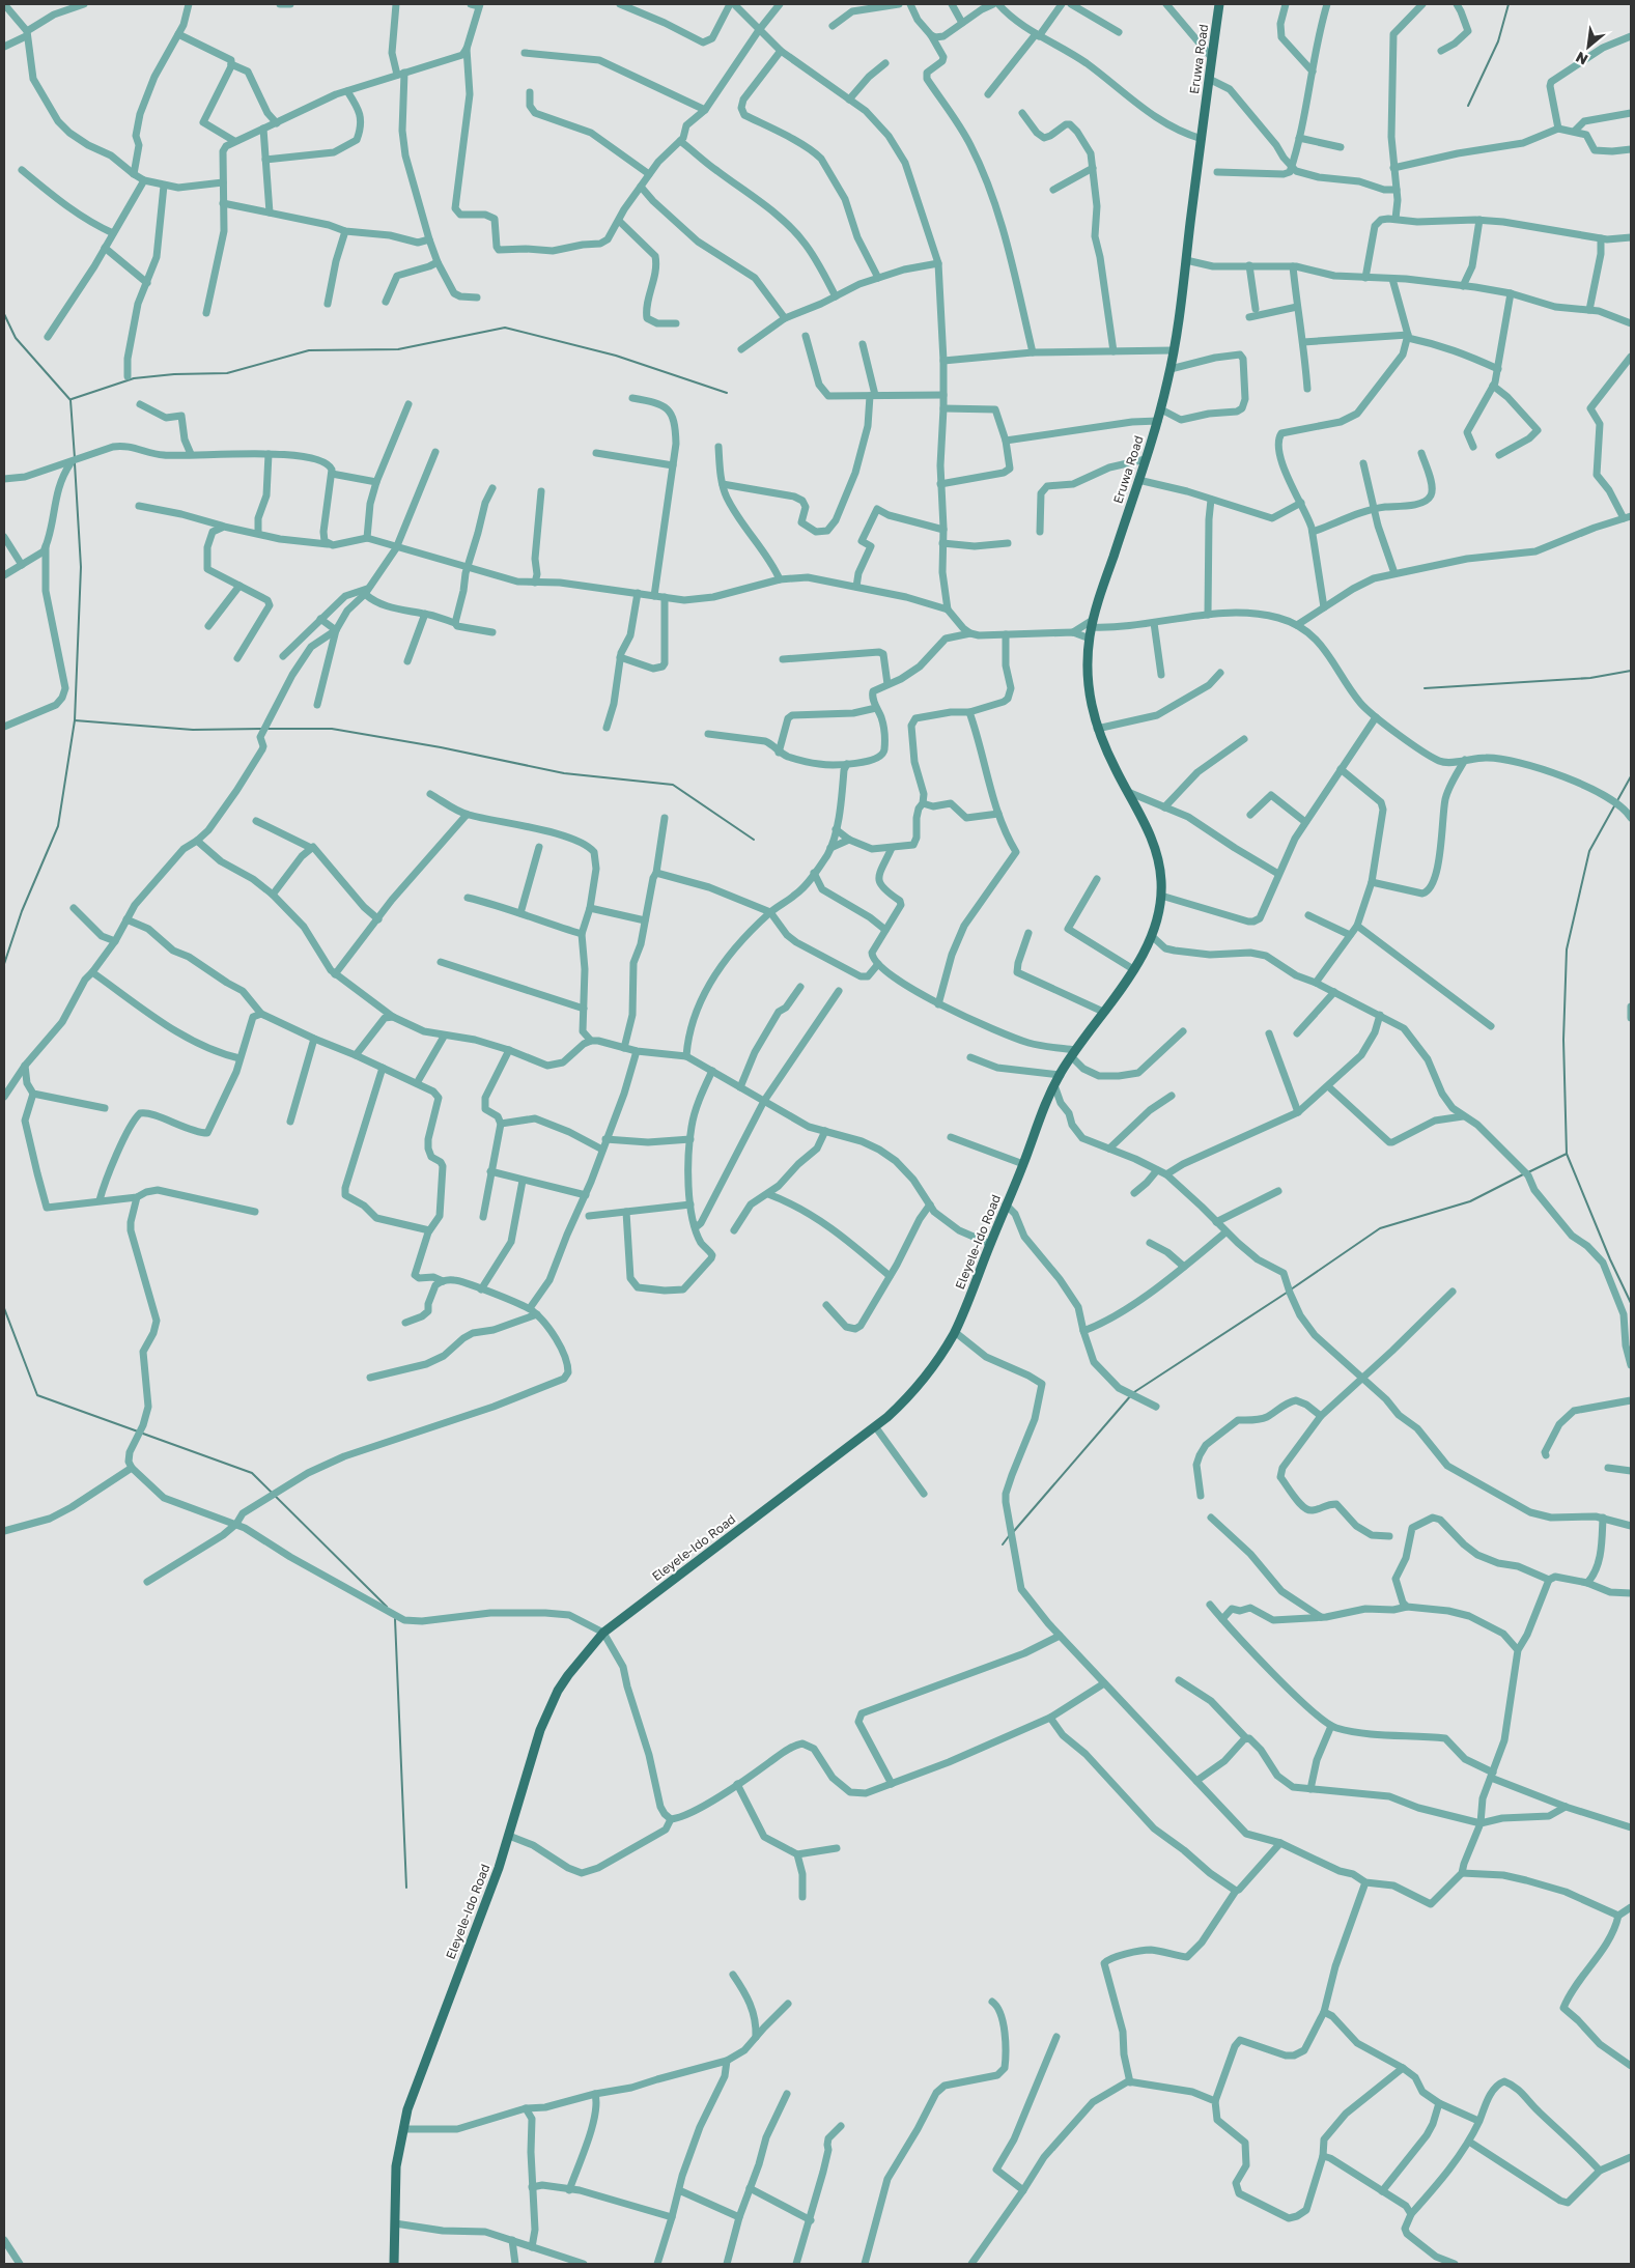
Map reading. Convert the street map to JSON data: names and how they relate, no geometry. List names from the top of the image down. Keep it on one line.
{"streets":{"main road":["Eruwa Road","Eleyele-Ido Road"]},"crossings":[["Eruwa Road","Eleyele-Ido Road"]],"north":"bottom left"}
